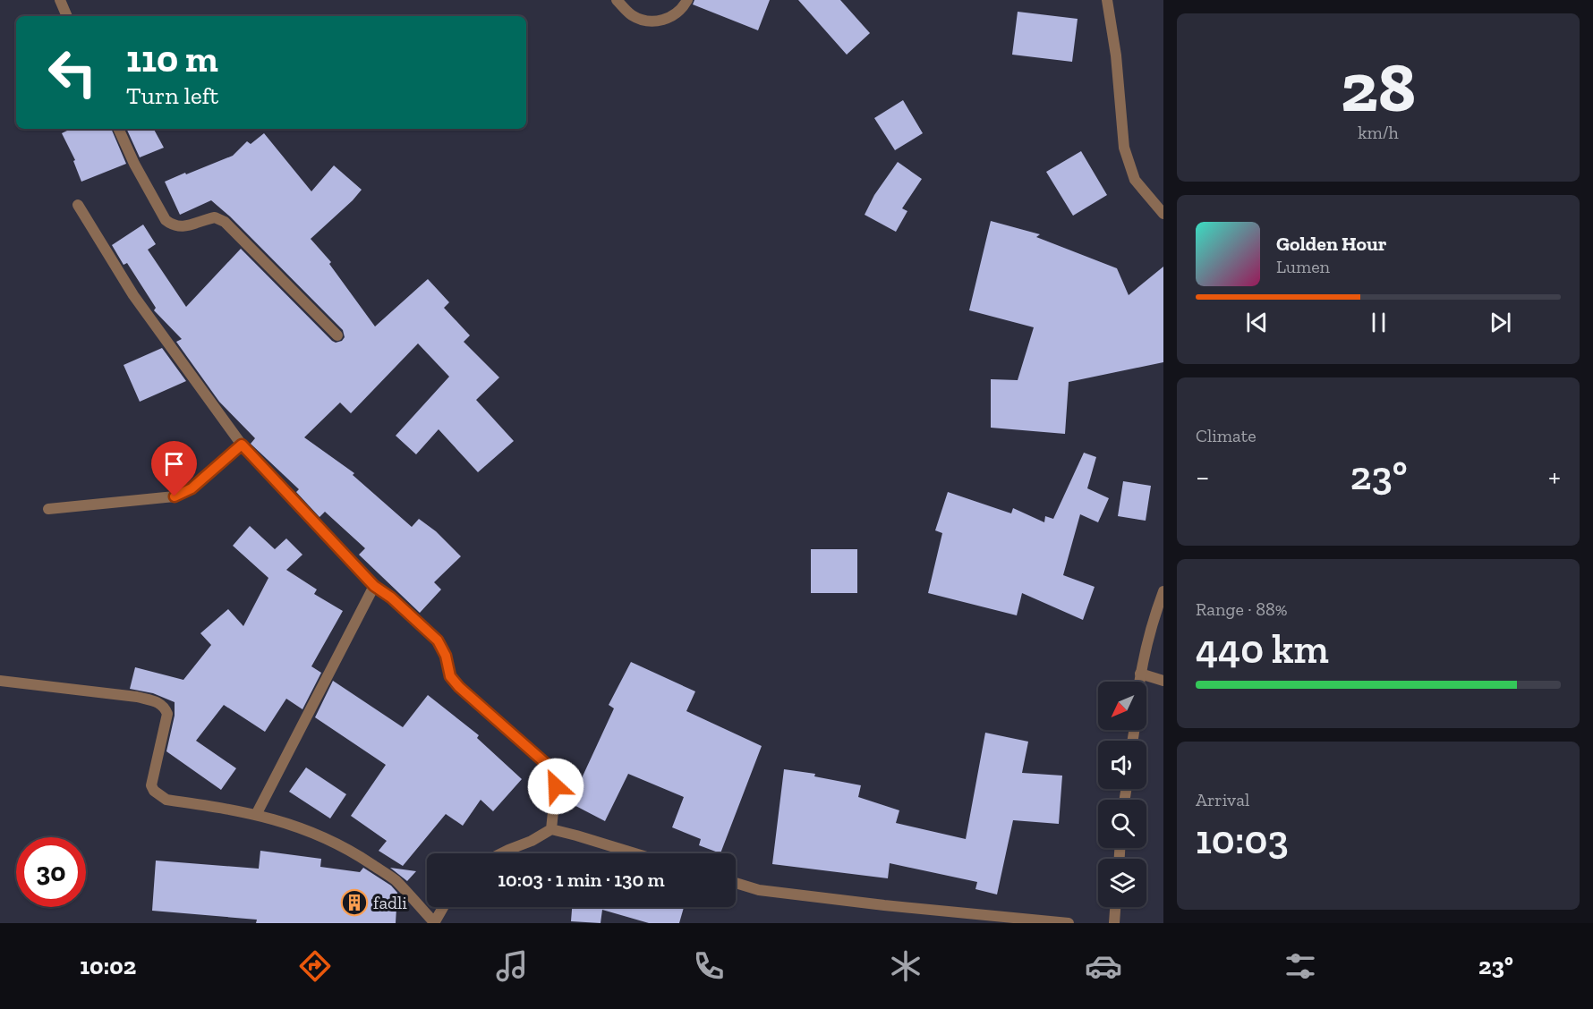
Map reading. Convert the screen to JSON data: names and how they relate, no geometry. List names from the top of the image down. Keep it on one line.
{"places":{"building":["fadli"]},"north":"bottom left","page":{"tile":[["28","km/h"],"Climate",["Range · 88%","440 km"],["Arrival","10:03"]],"turn":["110 m","Turn left"],"song":["Golden Hour","Lumen"],"heat":["−","23°","+"],"limit":"30","trip":"10:03 · 1 min · 130 m","tabs":["10:02","23°"]}}
